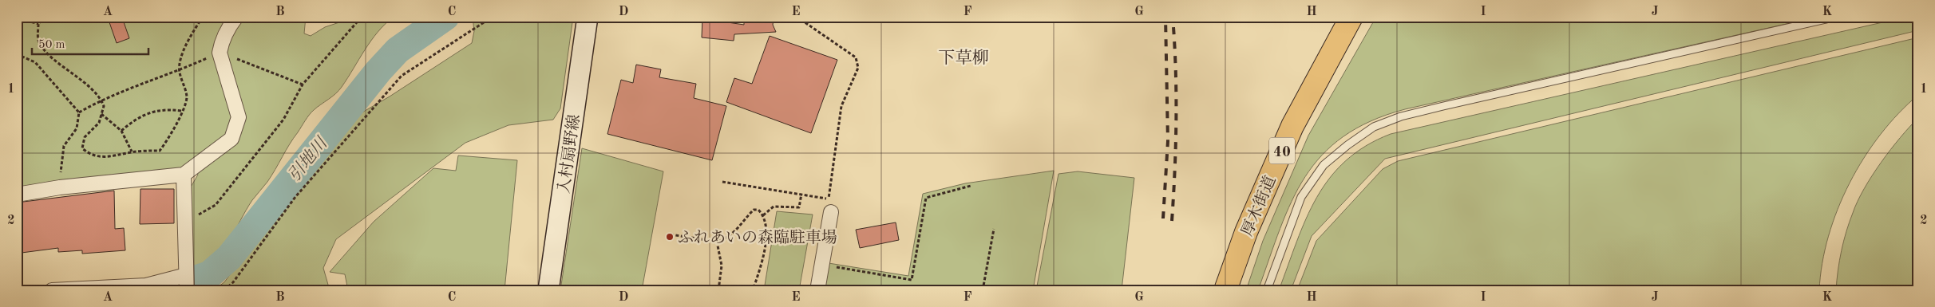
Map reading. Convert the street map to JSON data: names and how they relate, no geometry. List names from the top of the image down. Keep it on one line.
{"streets":{"main road":["40","厚木街道"],"street":["入村扇野線"]},"districts":["下草柳"],"water":["引地川"],"places":["ふれあいの森臨駐車場"],"scale_bar":"50 m","grid":{"columns":["A","B","C","D","E","F","G","H","I","J","K"],"rows":["1","2"]}}
